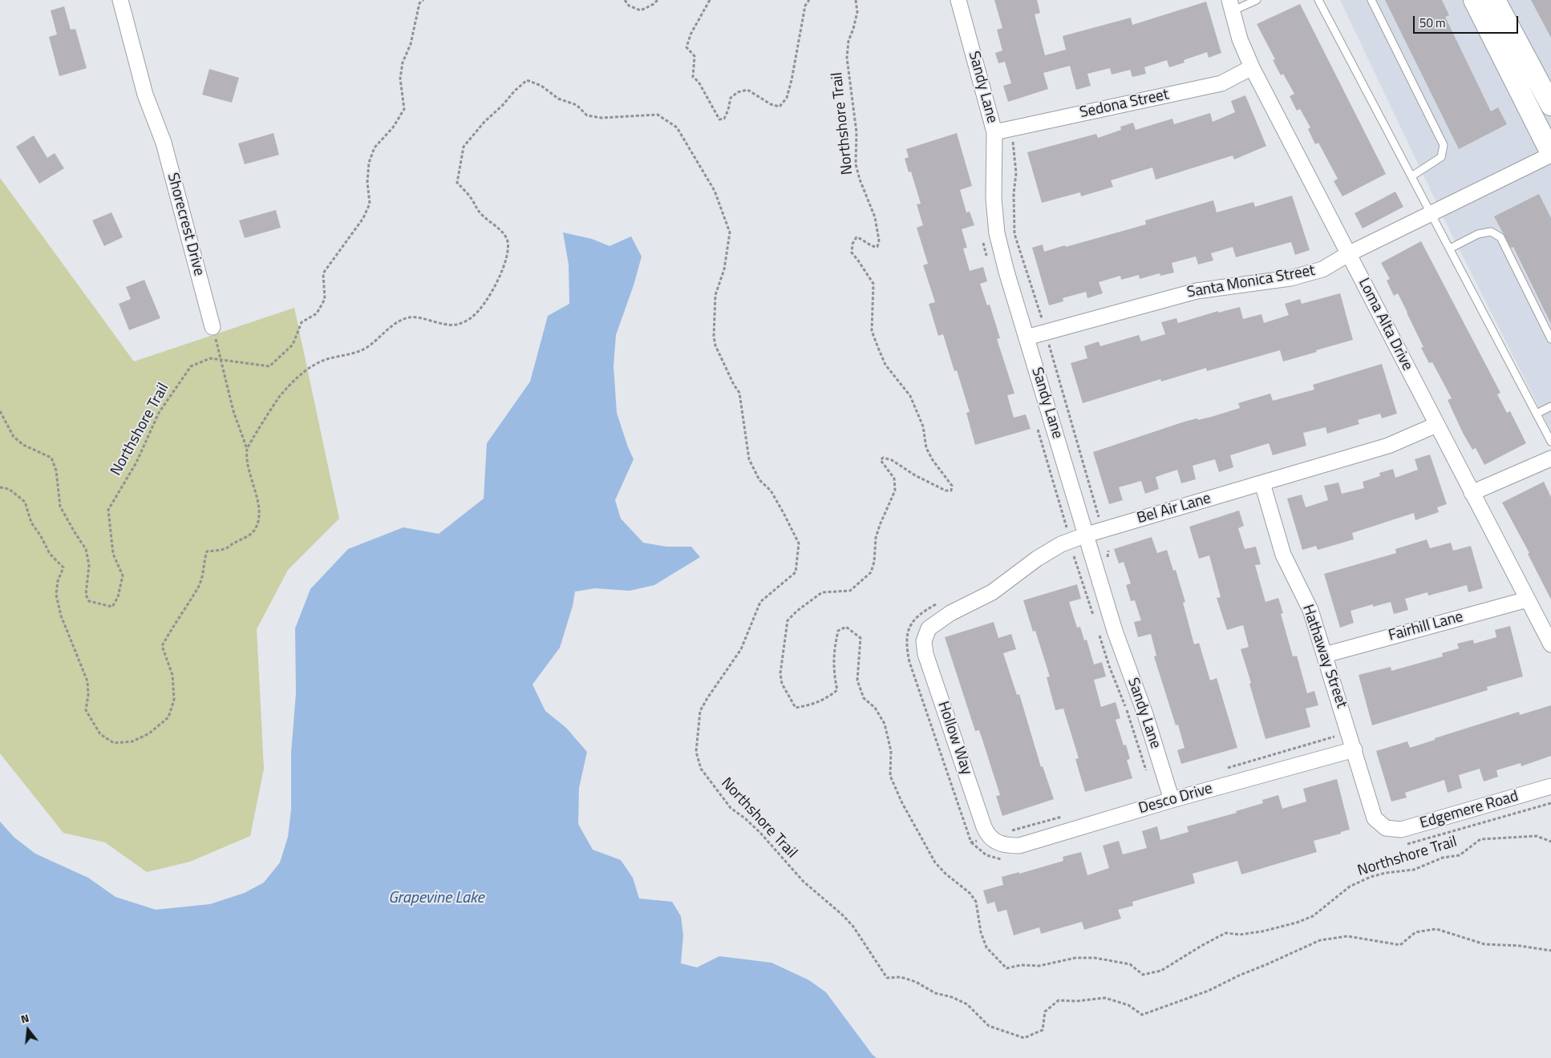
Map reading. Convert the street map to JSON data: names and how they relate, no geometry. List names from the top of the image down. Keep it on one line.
{"streets":{"street":["Sandy Lane","Sedona Street","Shorecrest Drive","Santa Monica Street","Loma Alta Drive","Bel Air Lane","Fairhill Lane","Hathaway Street","Hollow Way","Desco Drive","Edgemere Road"],"path":["Northshore Trail"]},"crossings":[["Sandy Lane","Sedona Street"],["Sandy Lane","Santa Monica Street"],["Sandy Lane","Bel Air Lane"],["Sandy Lane","Desco Drive"],["Sedona Street","Loma Alta Drive"],["Santa Monica Street","Loma Alta Drive"],["Loma Alta Drive","Bel Air Lane"],["Loma Alta Drive","Fairhill Lane"],["Bel Air Lane","Hathaway Street"],["Bel Air Lane","Hollow Way"],["Fairhill Lane","Hathaway Street"],["Hathaway Street","Desco Drive"],["Hathaway Street","Edgemere Road"],["Hollow Way","Desco Drive"]],"water":["Grapevine Lake"],"scale_bar":"50 m","north":"top"}
